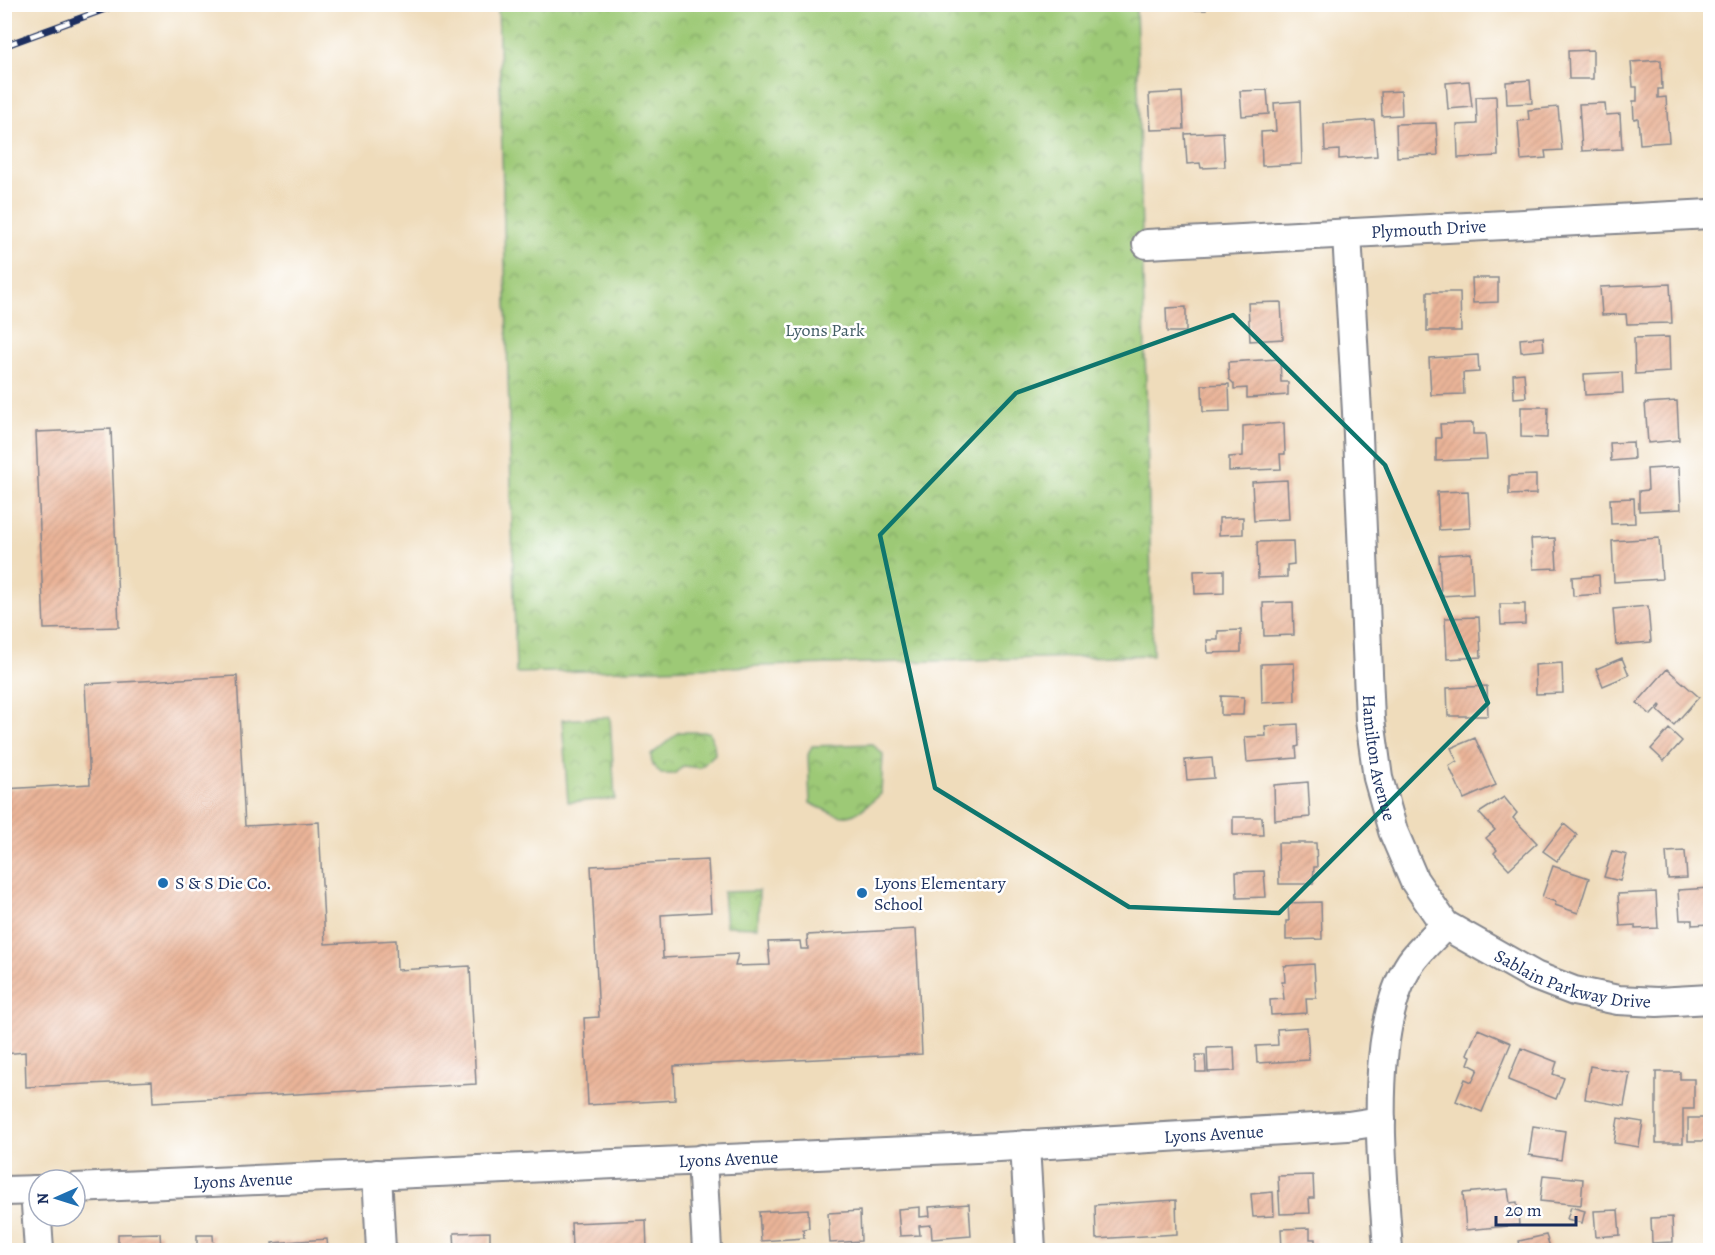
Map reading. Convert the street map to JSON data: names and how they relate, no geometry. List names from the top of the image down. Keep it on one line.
{"streets":{"street":["Plymouth Drive","Hamilton Avenue","Sablain Parkway Drive","Lyons Avenue"]},"crossings":[["Plymouth Drive","Hamilton Avenue"],["Hamilton Avenue","Sablain Parkway Drive"]],"parks":["Lyons Park"],"places":["S & S Die Co.","Lyons Elementary School"],"scale_bar":"20 m","north":"left"}
